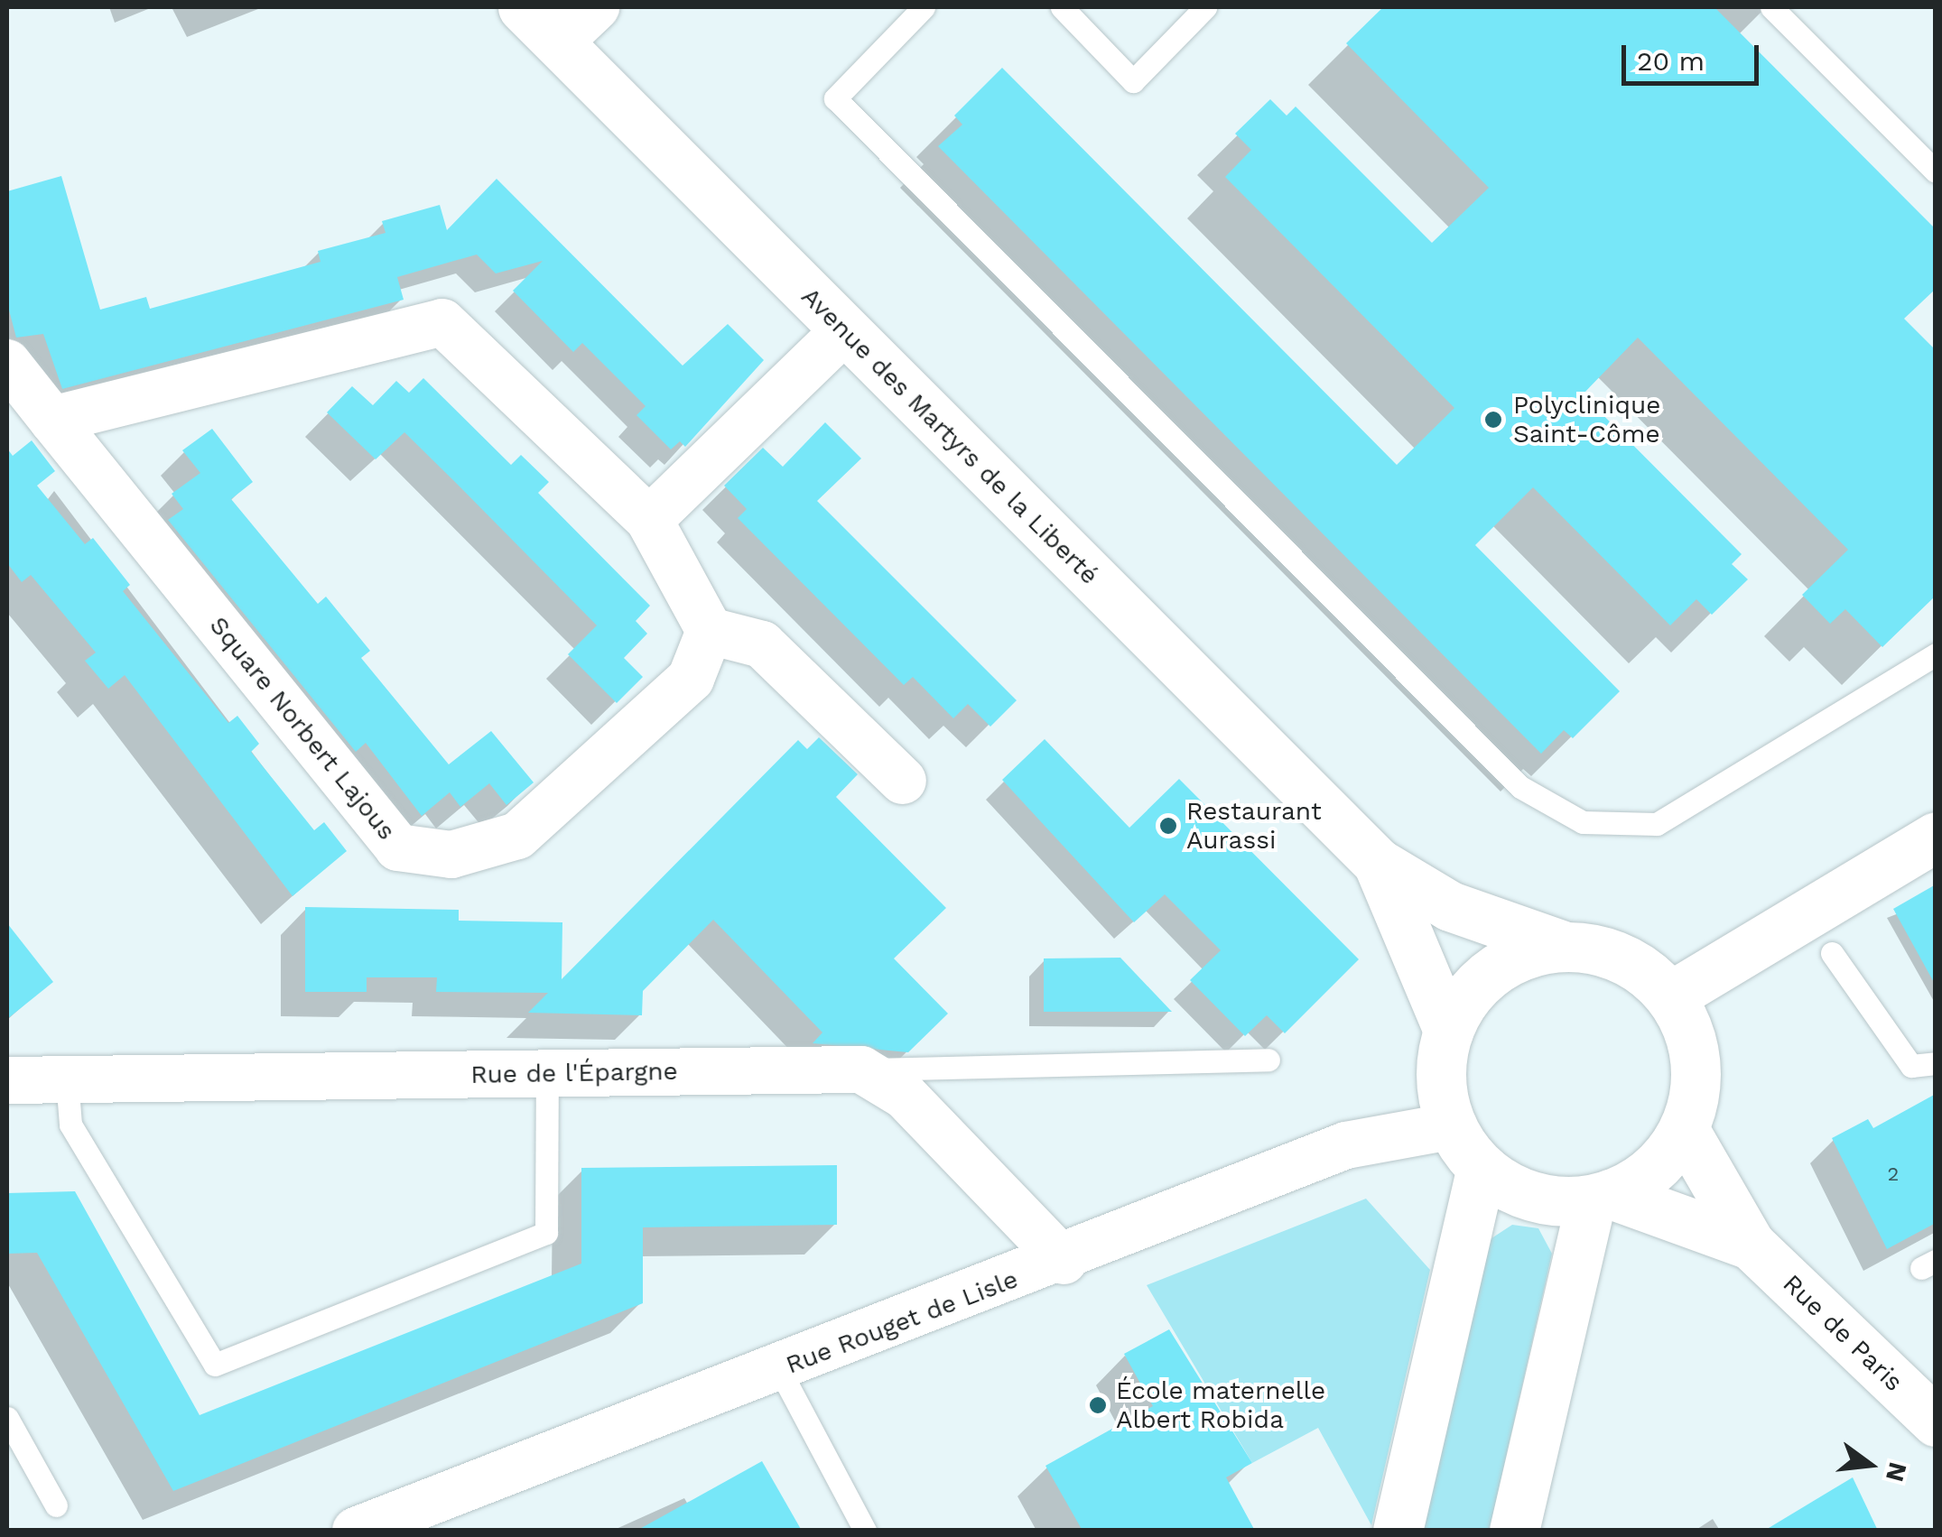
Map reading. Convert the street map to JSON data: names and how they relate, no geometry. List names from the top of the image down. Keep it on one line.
{"streets":{"street":["Avenue des Martyrs de la Liberté","Square Norbert Lajous","Rue de l'Épargne","Rue Rouget de Lisle","Rue de Paris"]},"crossings":[["Avenue des Martyrs de la Liberté","Rue Rouget de Lisle"],["Avenue des Martyrs de la Liberté","Rue de Paris"],["Rue Rouget de Lisle","Rue de Paris"]],"places":["Polyclinique Saint-Côme","Restaurant Aurassi","École maternelle Albert Robida"],"house_numbers":["2"],"scale_bar":"20 m","north":"right"}
